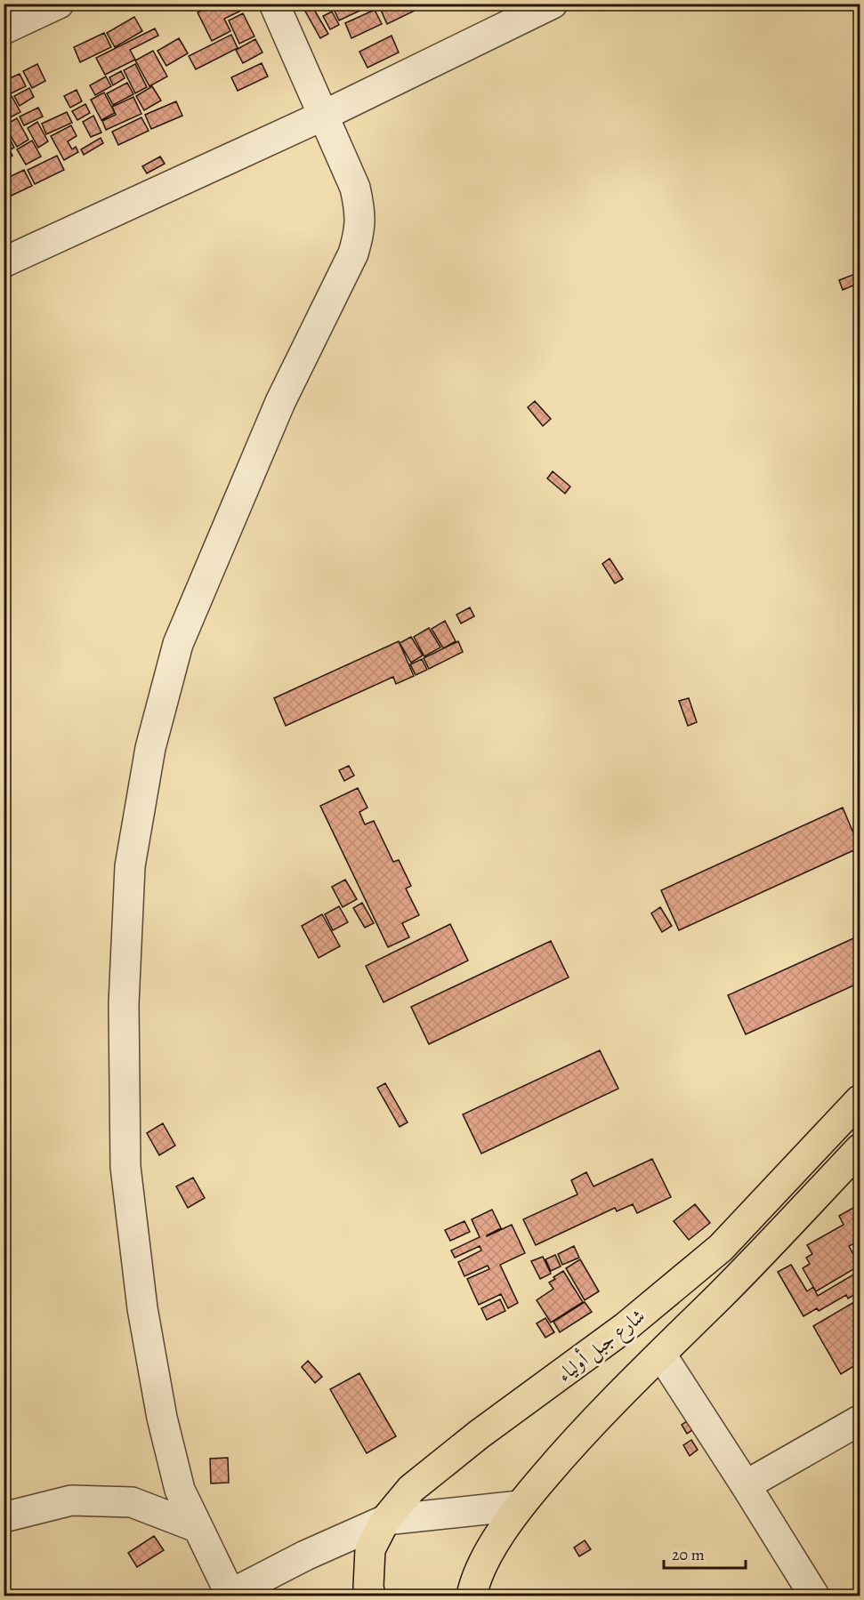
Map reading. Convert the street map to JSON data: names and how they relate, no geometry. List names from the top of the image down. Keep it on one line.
{"streets":{"main road":["شارع جبل أولياء"]},"scale_bar":"20 m"}
